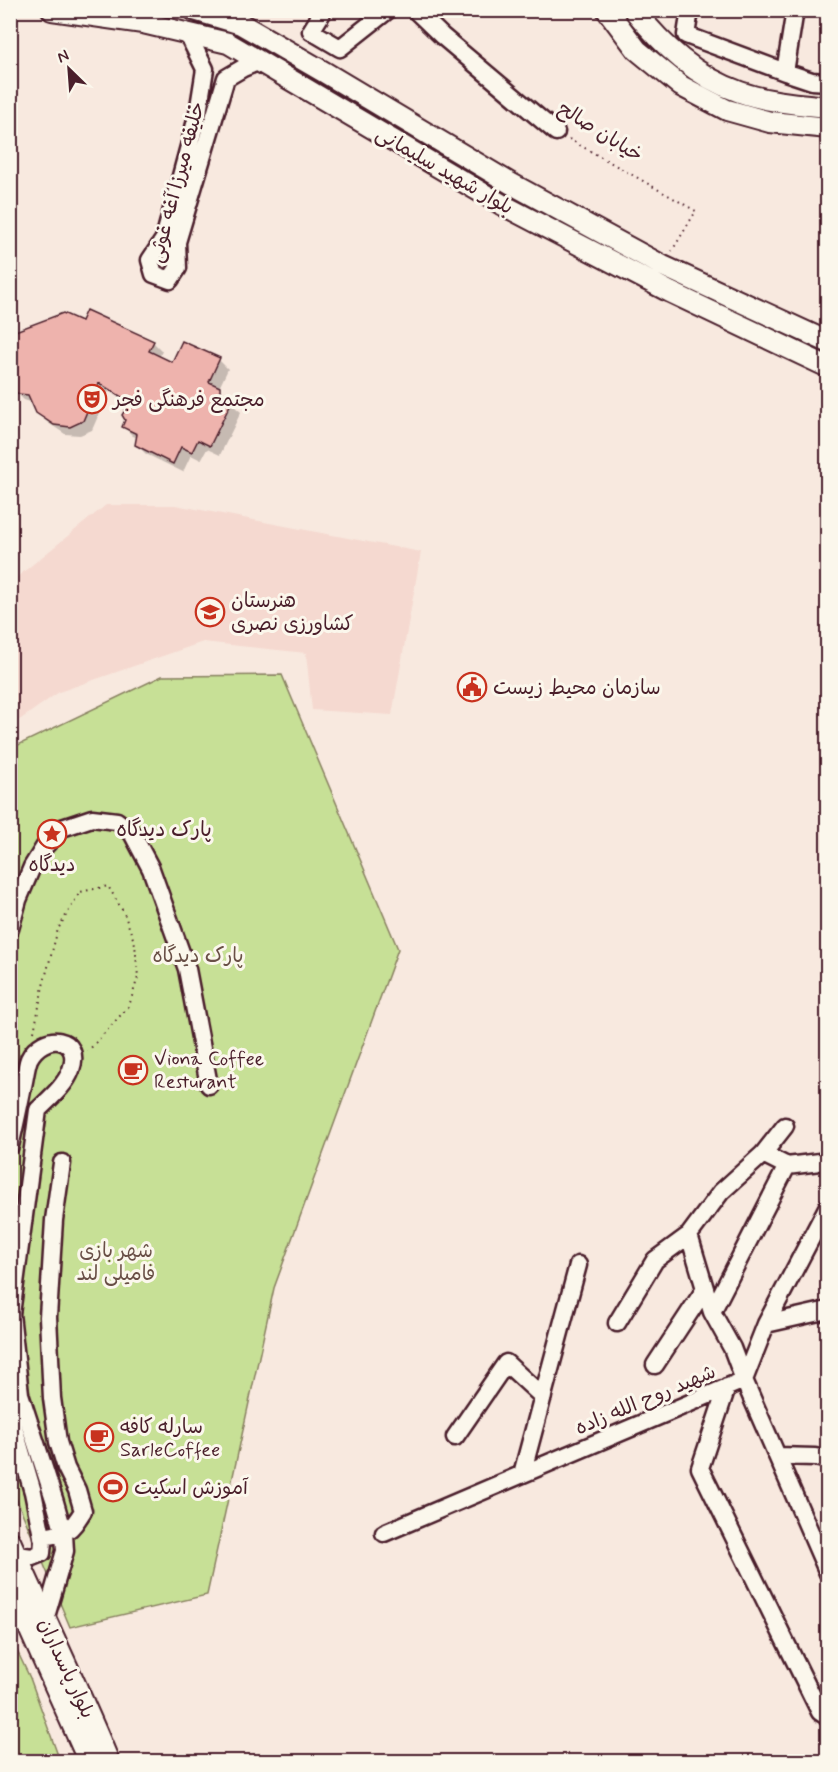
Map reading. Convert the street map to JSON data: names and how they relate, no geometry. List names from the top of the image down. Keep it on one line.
{"streets":{"main road":["بلوار شهید سلیمانی","بلوار پاسداران"],"street":["خیابان صالح","خلیفه میرزا آغه غوثی","شهید روح الله زاده"]},"crossings":[["خیابان صالح","بلوار شهید سلیمانی"],["بلوار شهید سلیمانی","خلیفه میرزا آغه غوثی"]],"districts":["پارک دیدگاه"],"parks":["پارک دیدگاه","شهر بازی فامیلی لند"],"places":{"theatre":["مجتمع فرهنگی فجر"],"school or university":["هنرستان کشاورزی نصری"],"public building":["سازمان محیط زیست"],"place":["دیدگاه"],"cafe":["Viona Coffee Resturant","سارله کافه SarleCoffee"],"sports":["آموزش اسکیت"]},"north":"top left"}
